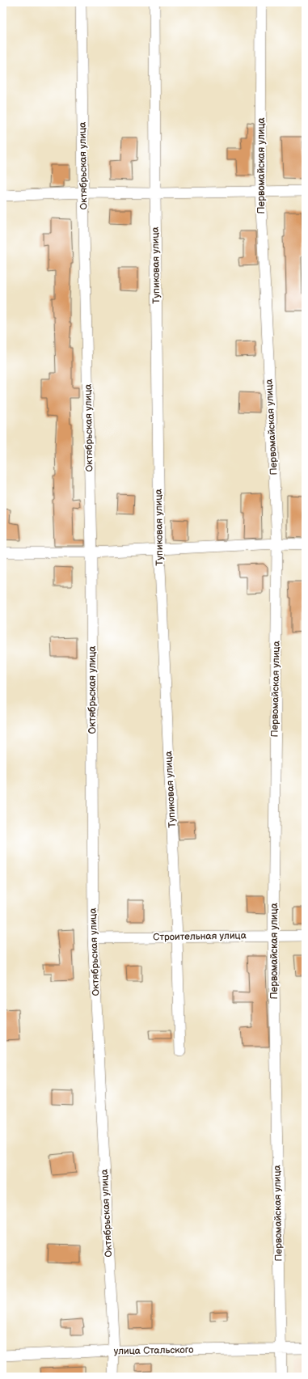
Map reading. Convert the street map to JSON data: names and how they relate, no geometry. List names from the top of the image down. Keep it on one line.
{"streets":{"street":["Октябрьская улица","Первомайская улица","Тупиковая улица","Строительная улица","улица Стальского"]},"crossings":[["Октябрьская улица","Строительная улица"],["Октябрьская улица","улица Стальского"],["Первомайская улица","Строительная улица"],["Первомайская улица","улица Стальского"],["Тупиковая улица","Строительная улица"]]}
